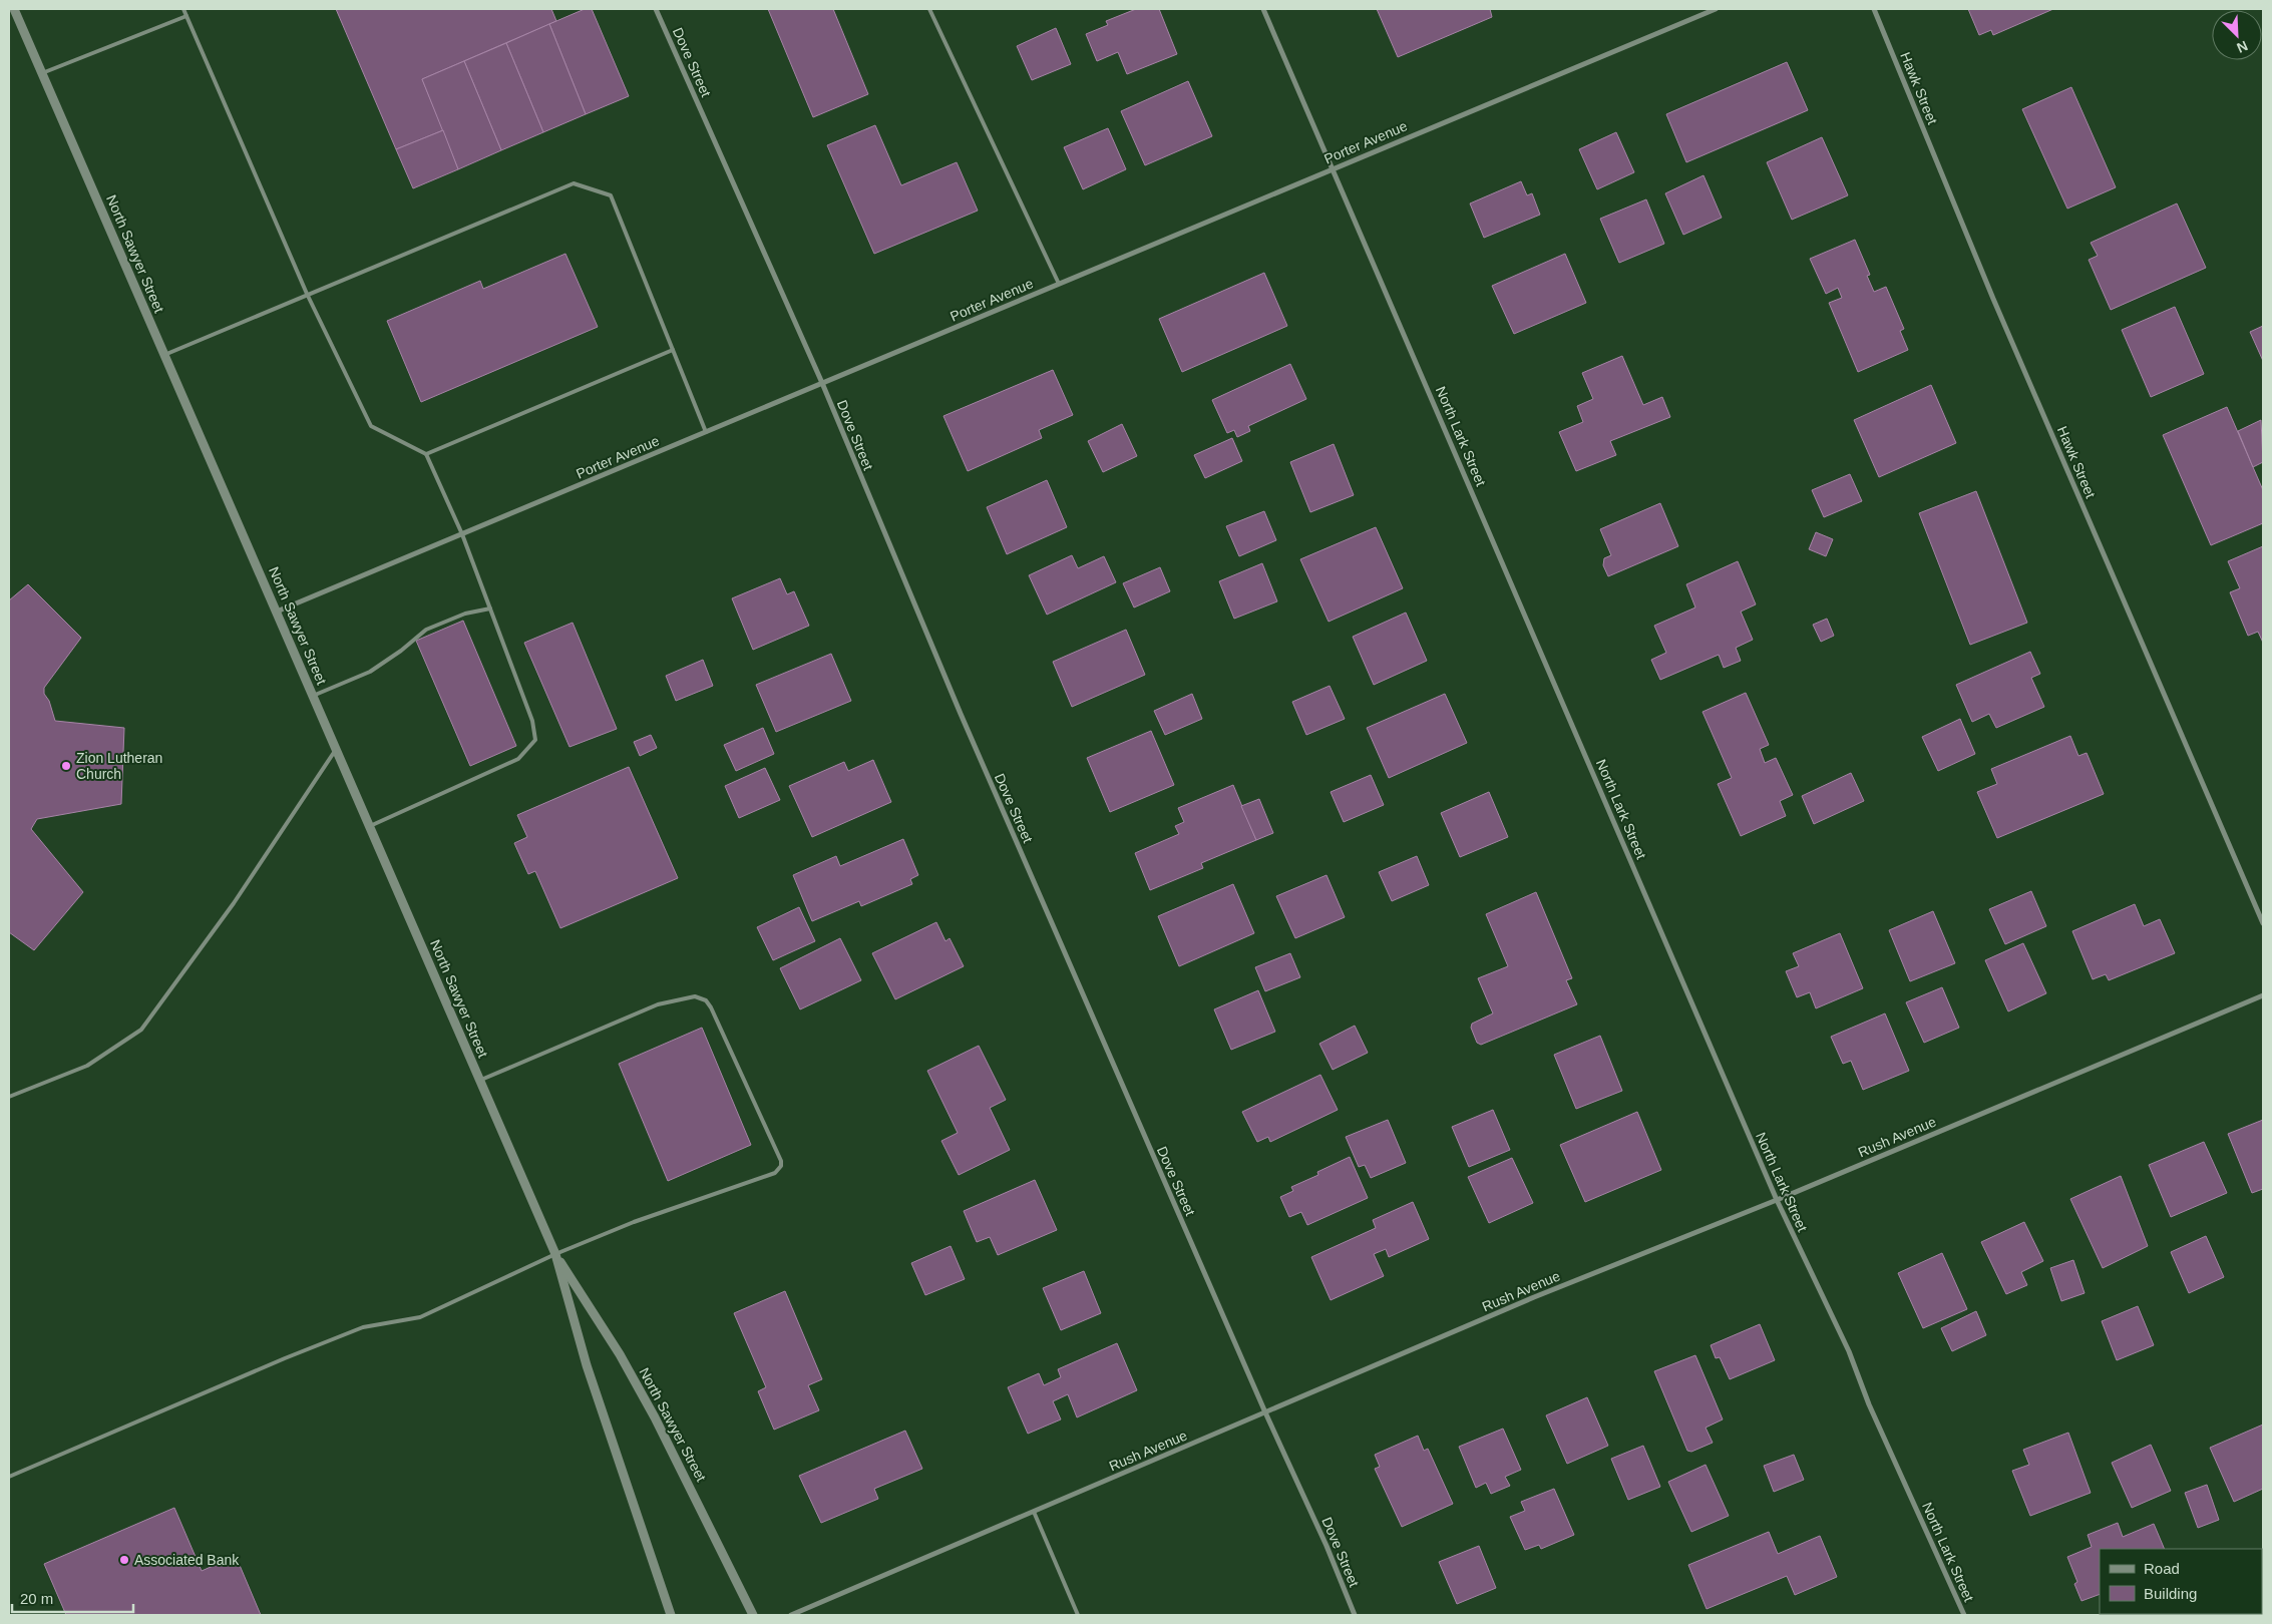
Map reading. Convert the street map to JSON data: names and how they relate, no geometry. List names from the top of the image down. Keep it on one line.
{"streets":{"street":["Dove Street","Hawk Street","Porter Avenue","North Sawyer Street","North Lark Street","Rush Avenue"]},"crossings":[["Dove Street","Porter Avenue"],["Dove Street","Rush Avenue"],["Porter Avenue","North Sawyer Street"],["Porter Avenue","North Lark Street"],["North Lark Street","Rush Avenue"]],"places":["Zion Lutheran Church","Associated Bank"],"legend":["Road","Building"],"scale_bar":"20 m","north":"bottom right"}
